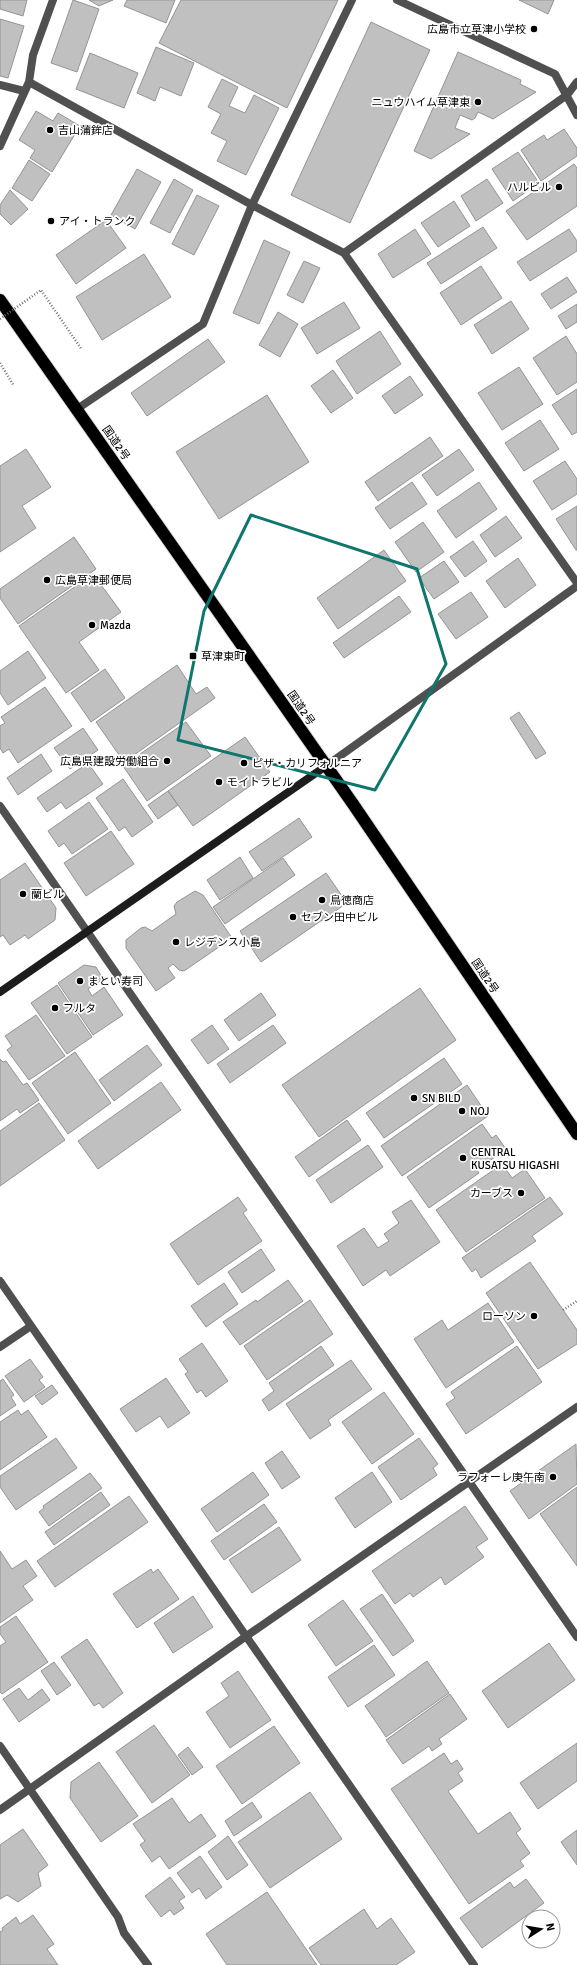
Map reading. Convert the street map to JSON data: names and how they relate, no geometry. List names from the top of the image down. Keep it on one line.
{"streets":{"highway":["国道2号"]},"places":{"other":["広島市立草津小学校","ニュウハイム草津東","吉山蒲鉾店","ハルビル","アイ・トランク","広島草津郵便局","Mazda","広島県建設労働組合","ピザ・カリフォルニア","モイトラビル","蘭ビル","鳥徳商店","セブン田中ビル","レジデンス小島","まとい寿司","フルタ","SN BILD","NOJ","CENTRAL KUSATSU HIGASHI","カーブス","ローソン","ラフォーレ庚午南"],"transit":["草津東町"]},"north":"right"}
